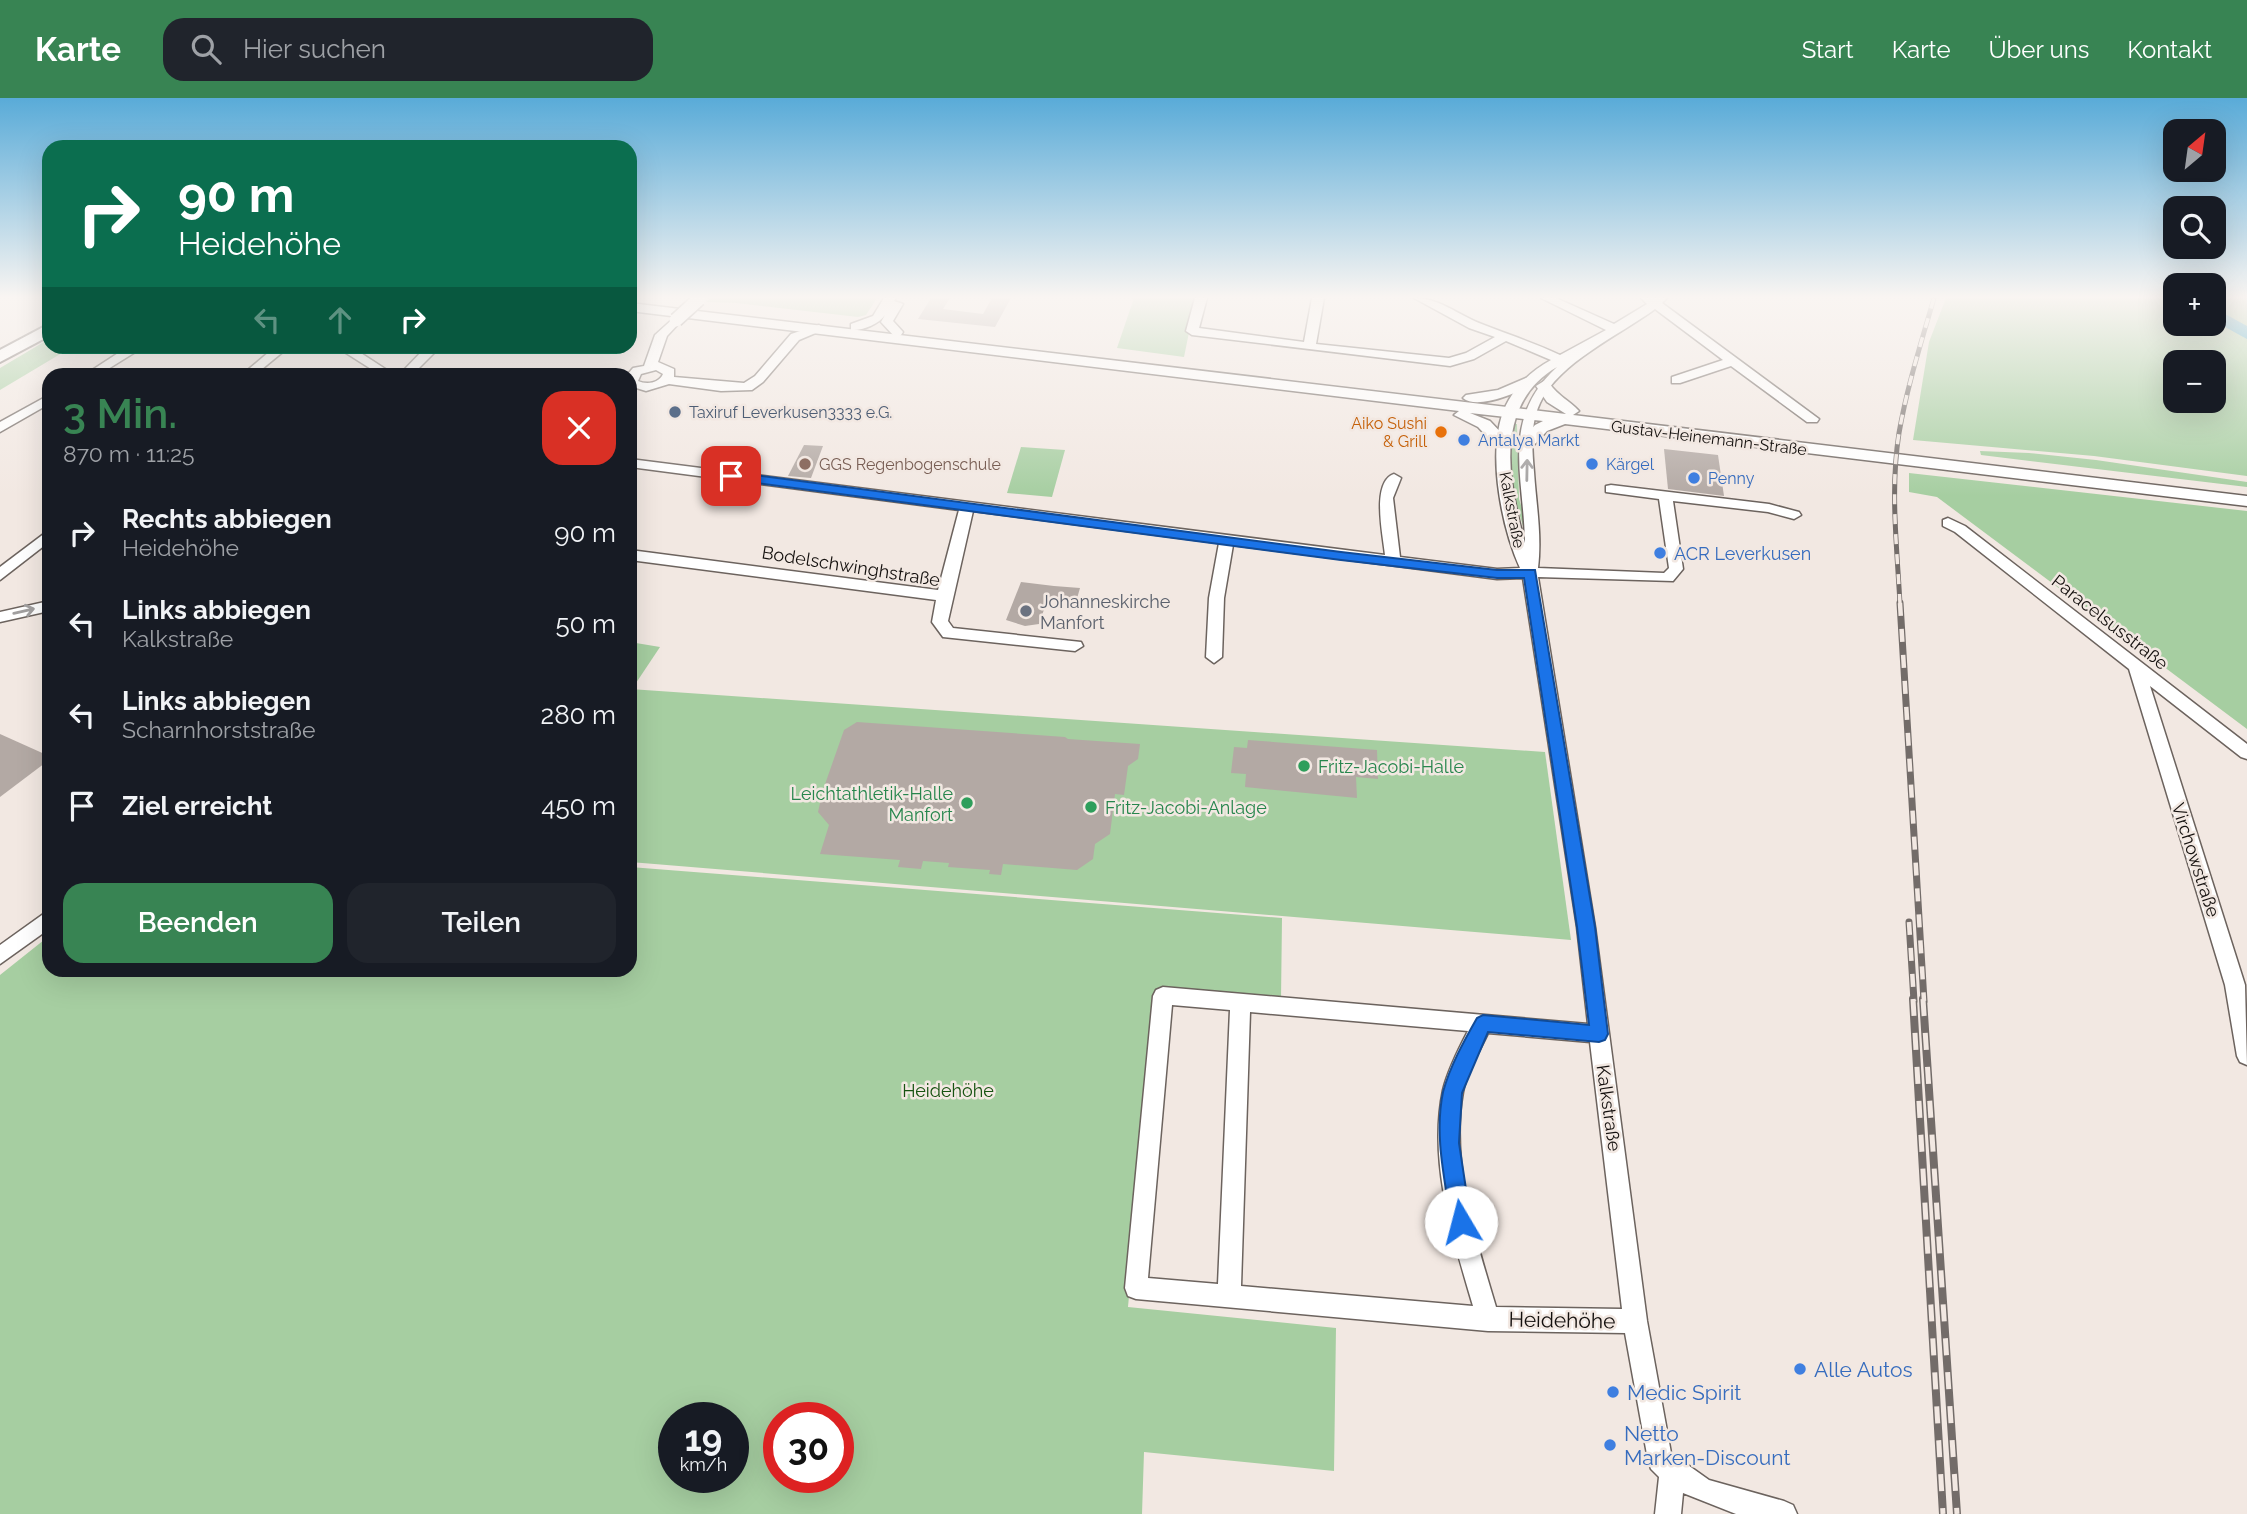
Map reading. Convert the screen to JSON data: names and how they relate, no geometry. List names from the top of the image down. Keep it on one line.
{"streets":{"main road":["Gustav-Heinemann-Straße"],"street":["Kalkstraße","Bodelschwinghstraße","Paracelsusstraße","Virchowstraße","Heidehöhe"]},"crossings":[["Gustav-Heinemann-Straße","Kalkstraße"],["Kalkstraße","Heidehöhe"],["Paracelsusstraße","Virchowstraße"]],"parks":["Heidehöhe"],"places":["Taxiruf Leverkusen3333 e.G.","Aiko Sushi & Grill","Antalya Markt","GGS Regenbogenschule","Kärgel","Penny","ACR Leverkusen","Johanneskirche Manfort","Fritz-Jacobi-Halle","Leichtathletik-Halle Manfort","Fritz-Jacobi-Anlage","Alle Autos","Medic Spirit","Netto Marken-Discount"],"north":"top right","page":{"header":"Karte","search":"Hier suchen","nav":["Start","Karte","Über uns","Kontakt"],"map_buttons":["+","−"],"turn":["90 m","Heidehöhe"],"heading":["3 Min.","870 m · 11:25"],"list":[{"name":"Rechts abbiegen","note":"Heidehöhe","value":"90 m"},{"name":"Links abbiegen","note":"Kalkstraße","value":"50 m"},{"name":"Links abbiegen","note":"Scharnhorststraße","value":"280 m"},{"name":"Ziel erreicht","value":"450 m"}],"buttons":["Beenden","Teilen"],"speed":"19 km/h","limit":"30"}}
